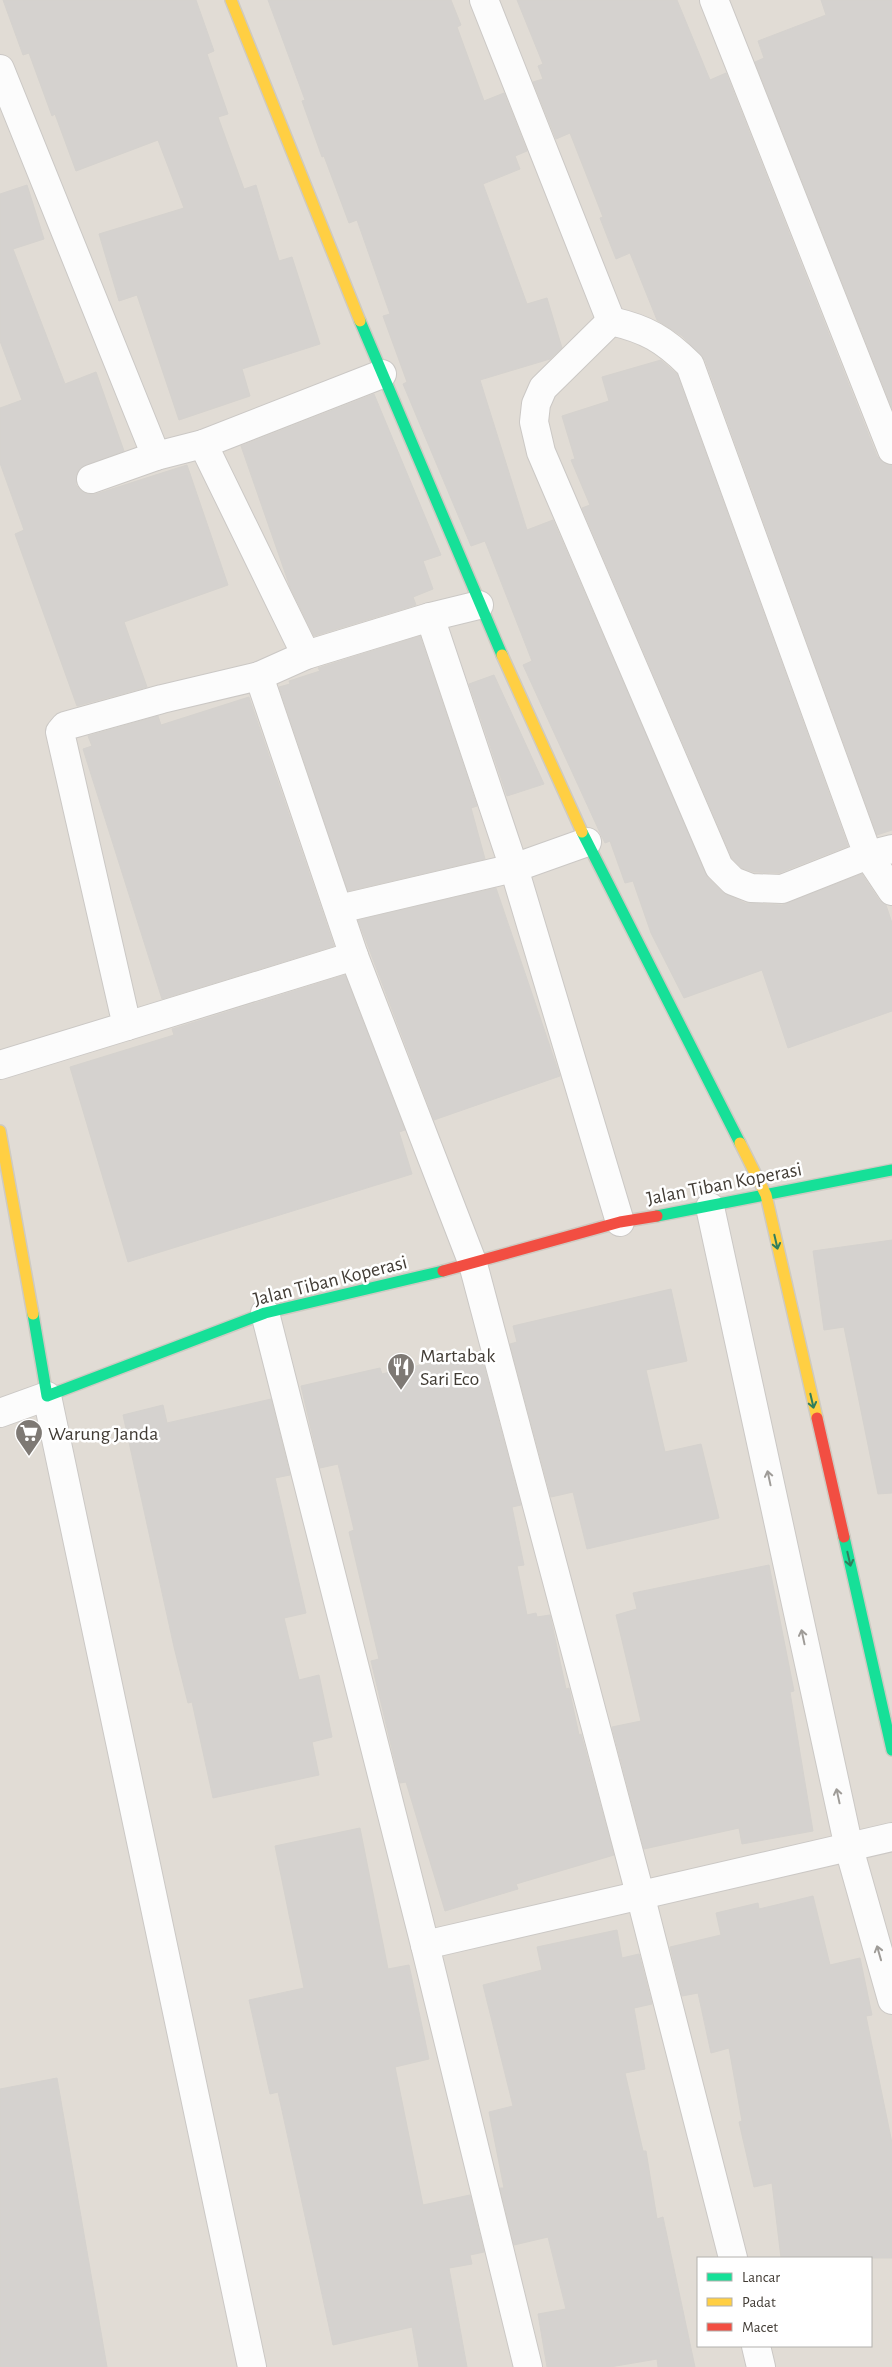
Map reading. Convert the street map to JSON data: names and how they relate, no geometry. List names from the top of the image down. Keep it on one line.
{"streets":{"street":["Jalan Tiban Koperasi"]},"places":{"restaurant":["Martabak Sari Eco"],"supermarket":["Warung Janda"]},"legend":["Lancar","Padat","Macet"]}
